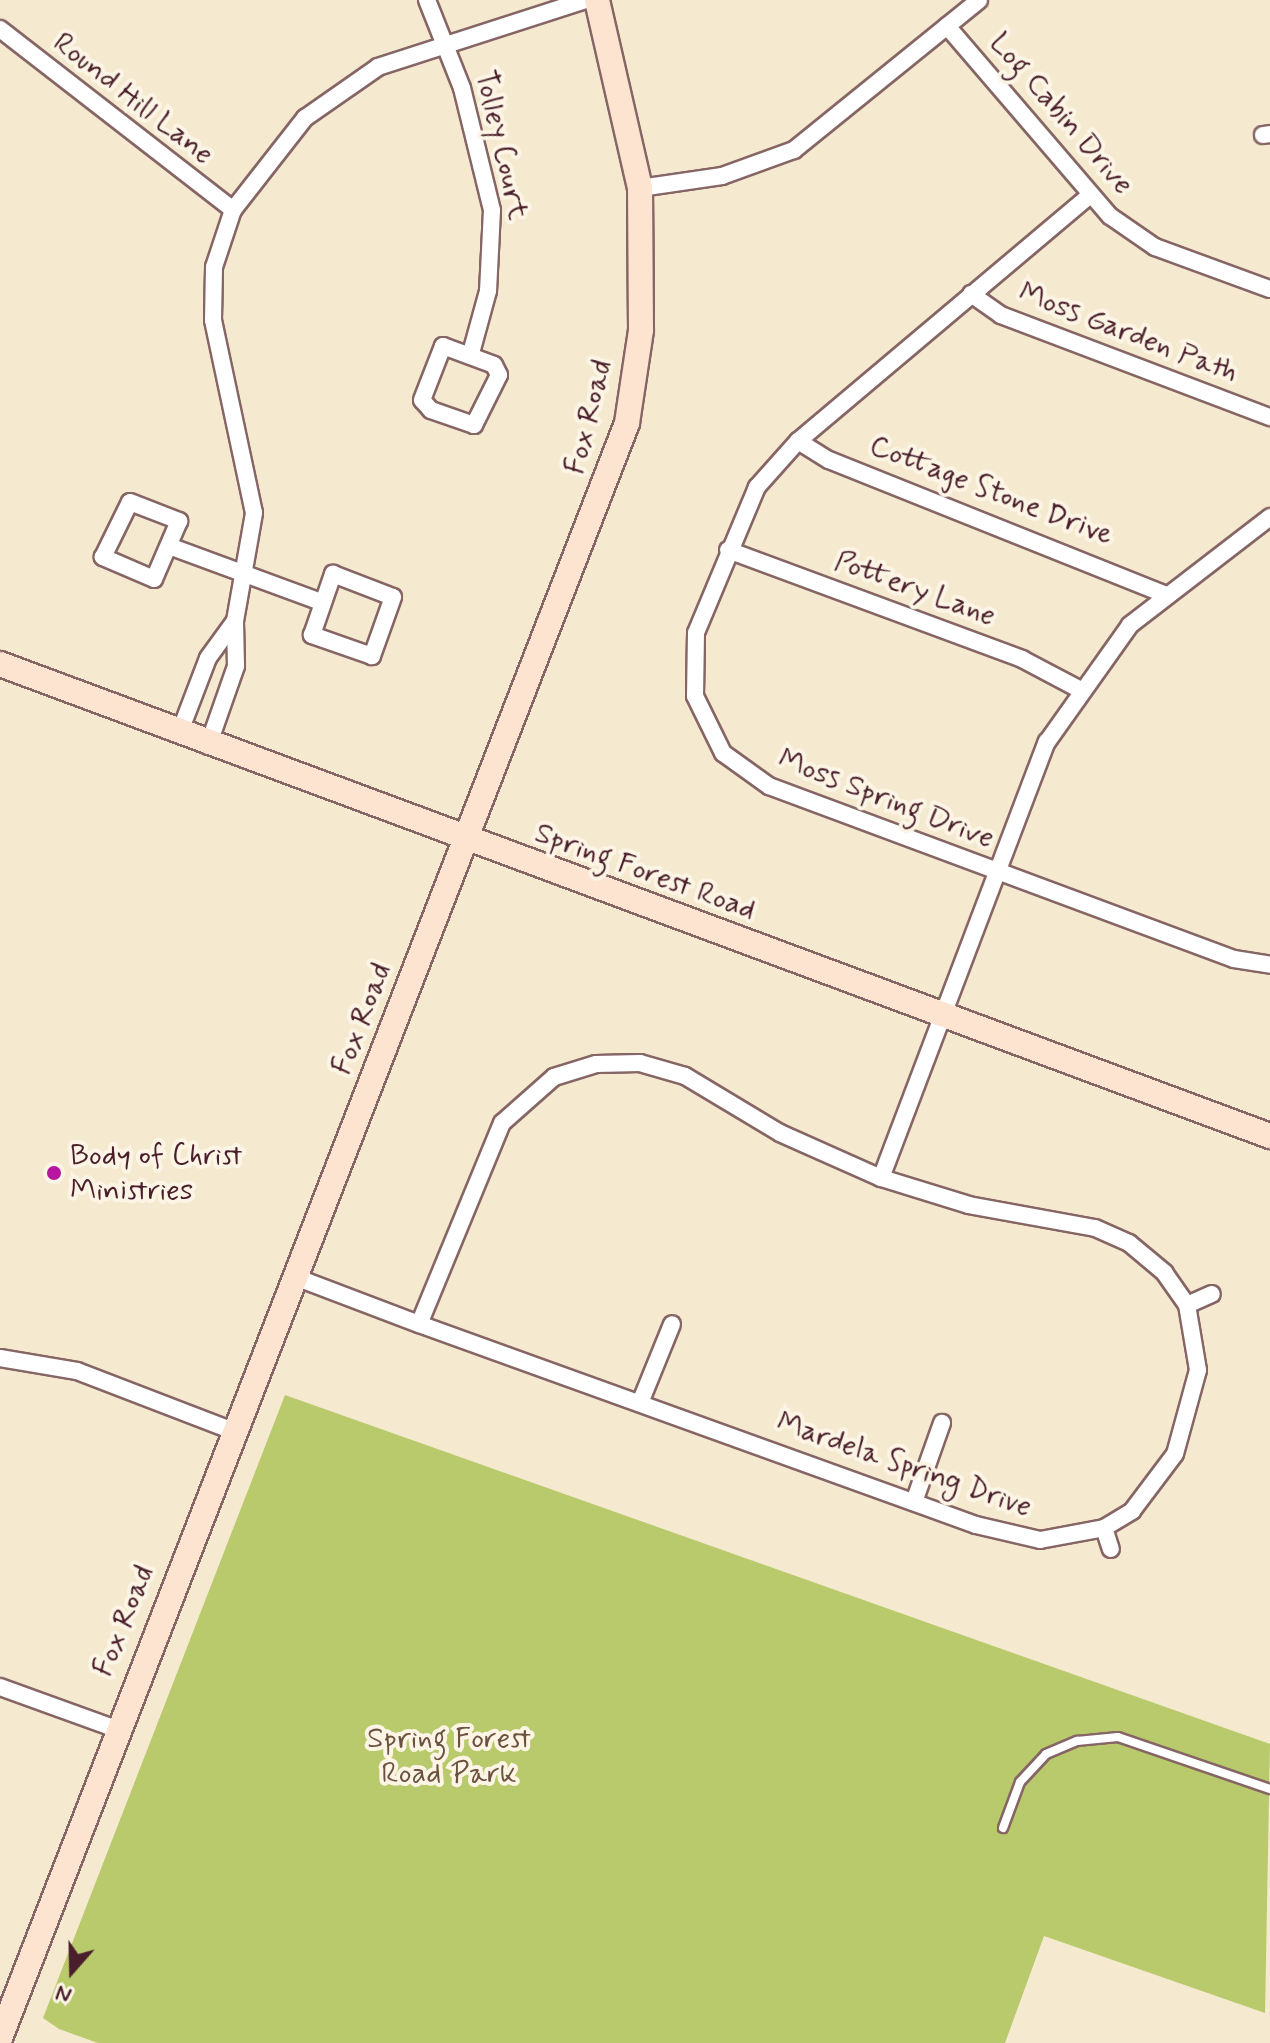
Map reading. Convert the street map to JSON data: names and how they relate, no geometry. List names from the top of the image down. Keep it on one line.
{"streets":{"street":["Round Hill Lane","Log Cabin Drive","Tolley Court","Moss Garden Path","Fox Road","Cottage Stone Drive","Pottery Lane","Moss Spring Drive","Spring Forest Road","Mardela Spring Drive"]},"crossings":[["Log Cabin Drive","Moss Spring Drive"],["Moss Garden Path","Moss Spring Drive"],["Fox Road","Spring Forest Road"],["Fox Road","Mardela Spring Drive"],["Cottage Stone Drive","Moss Spring Drive"],["Pottery Lane","Moss Spring Drive"]],"parks":["Spring Forest Road Park"],"places":["Body of Christ Ministries"],"north":"bottom"}
